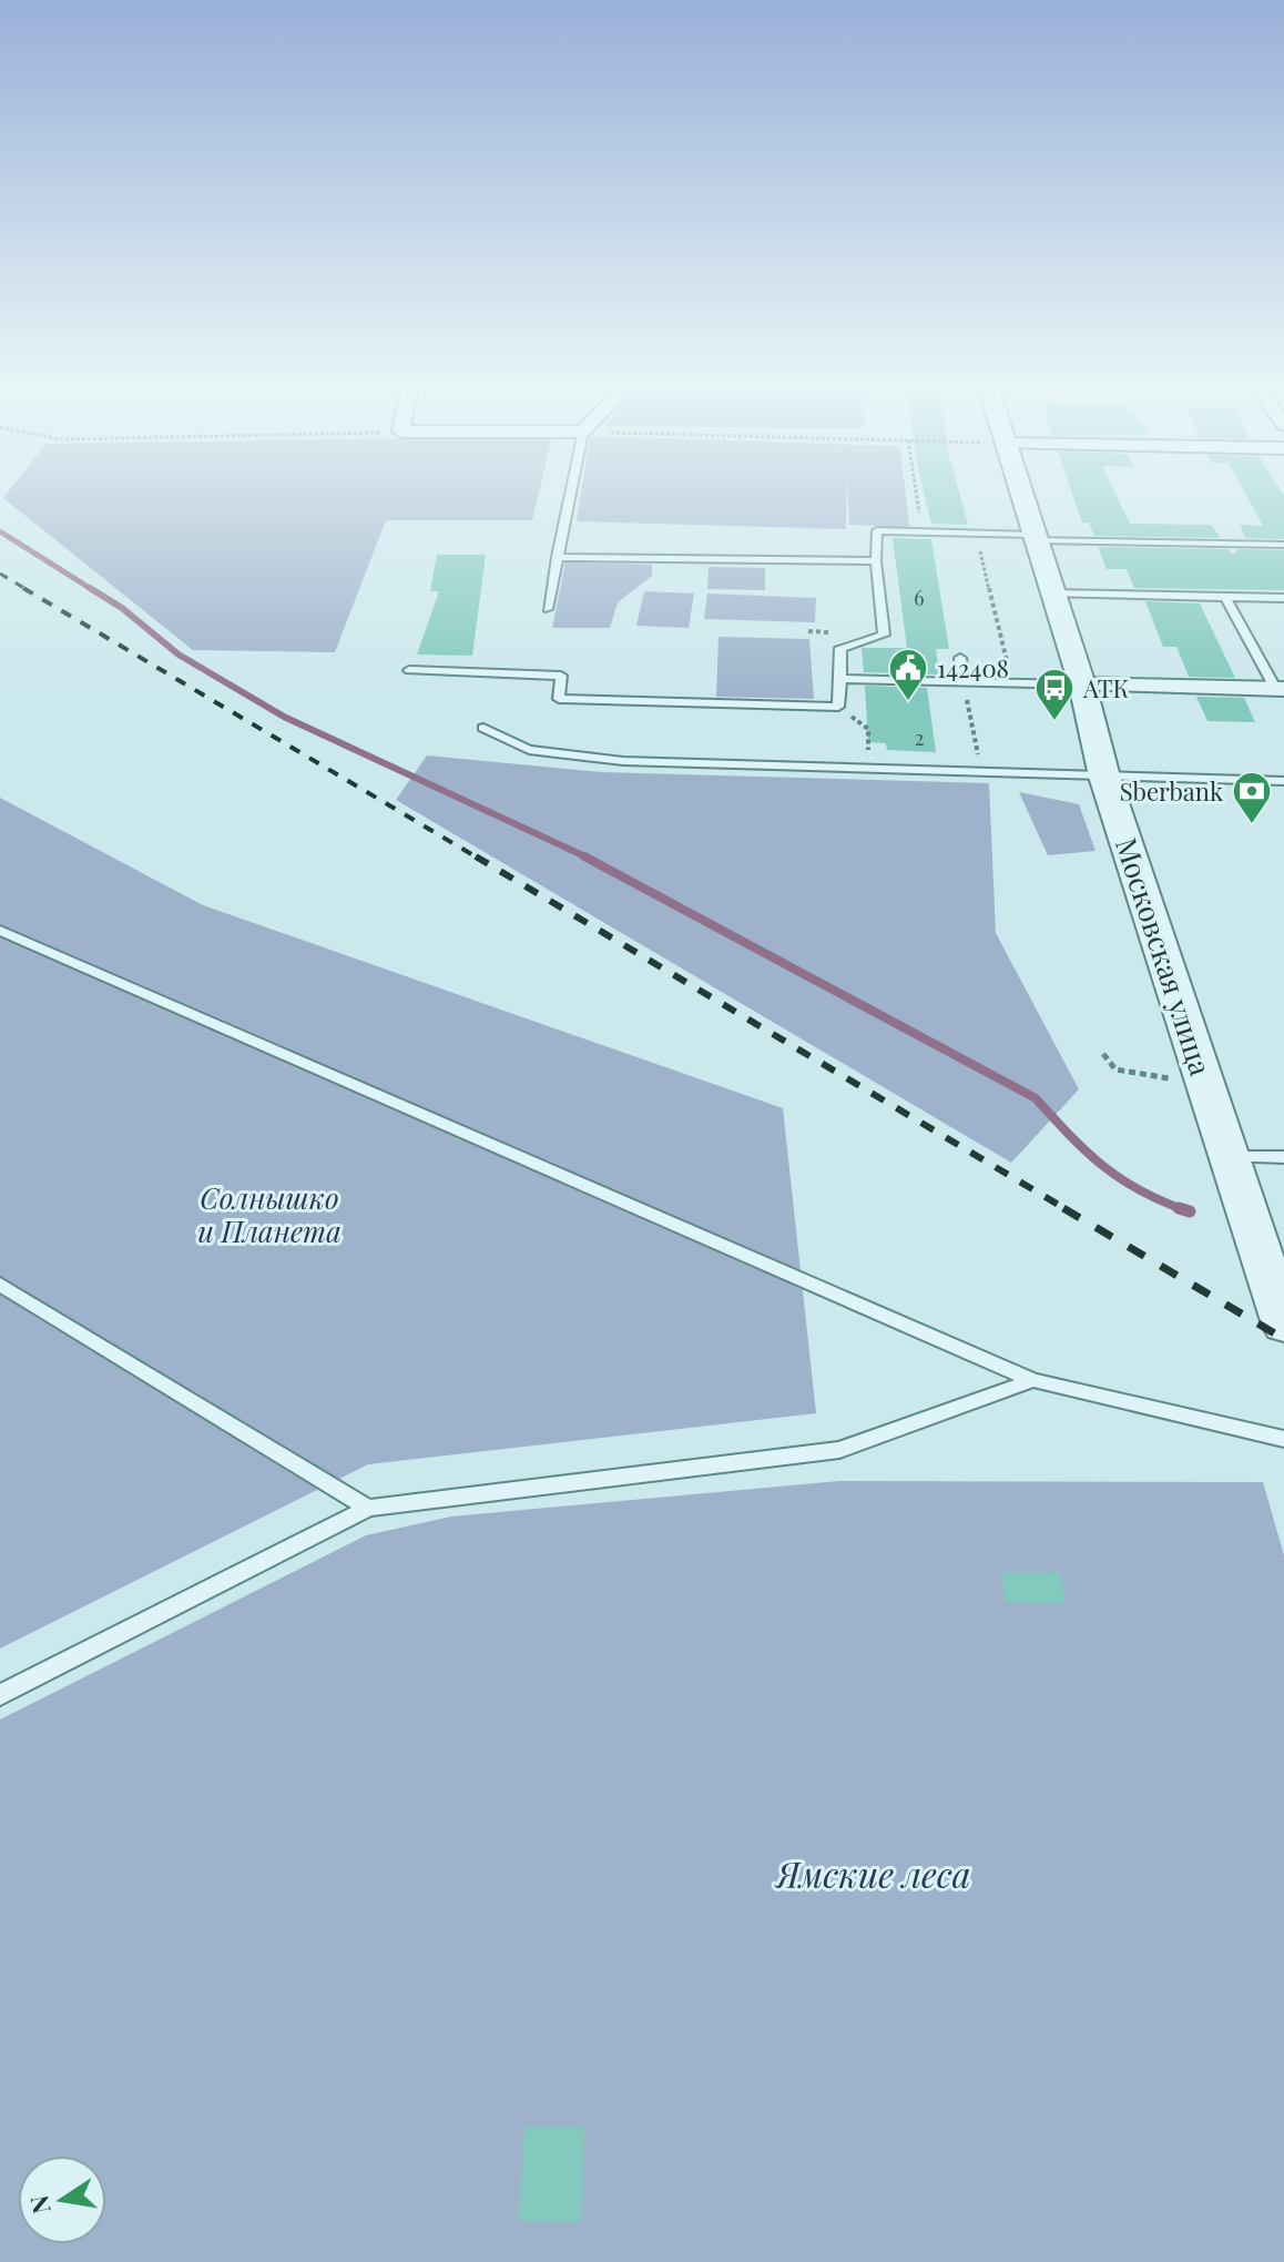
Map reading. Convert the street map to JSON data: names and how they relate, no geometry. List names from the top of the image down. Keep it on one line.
{"streets":{"street":["Московская улица"]},"parks":["Солнышко и Планета","Ямские леса"],"places":{"public building":["142408"],"bus stop":["АТК"],"bank":["Sberbank"]},"house_numbers":["6","2"],"north":"left"}
